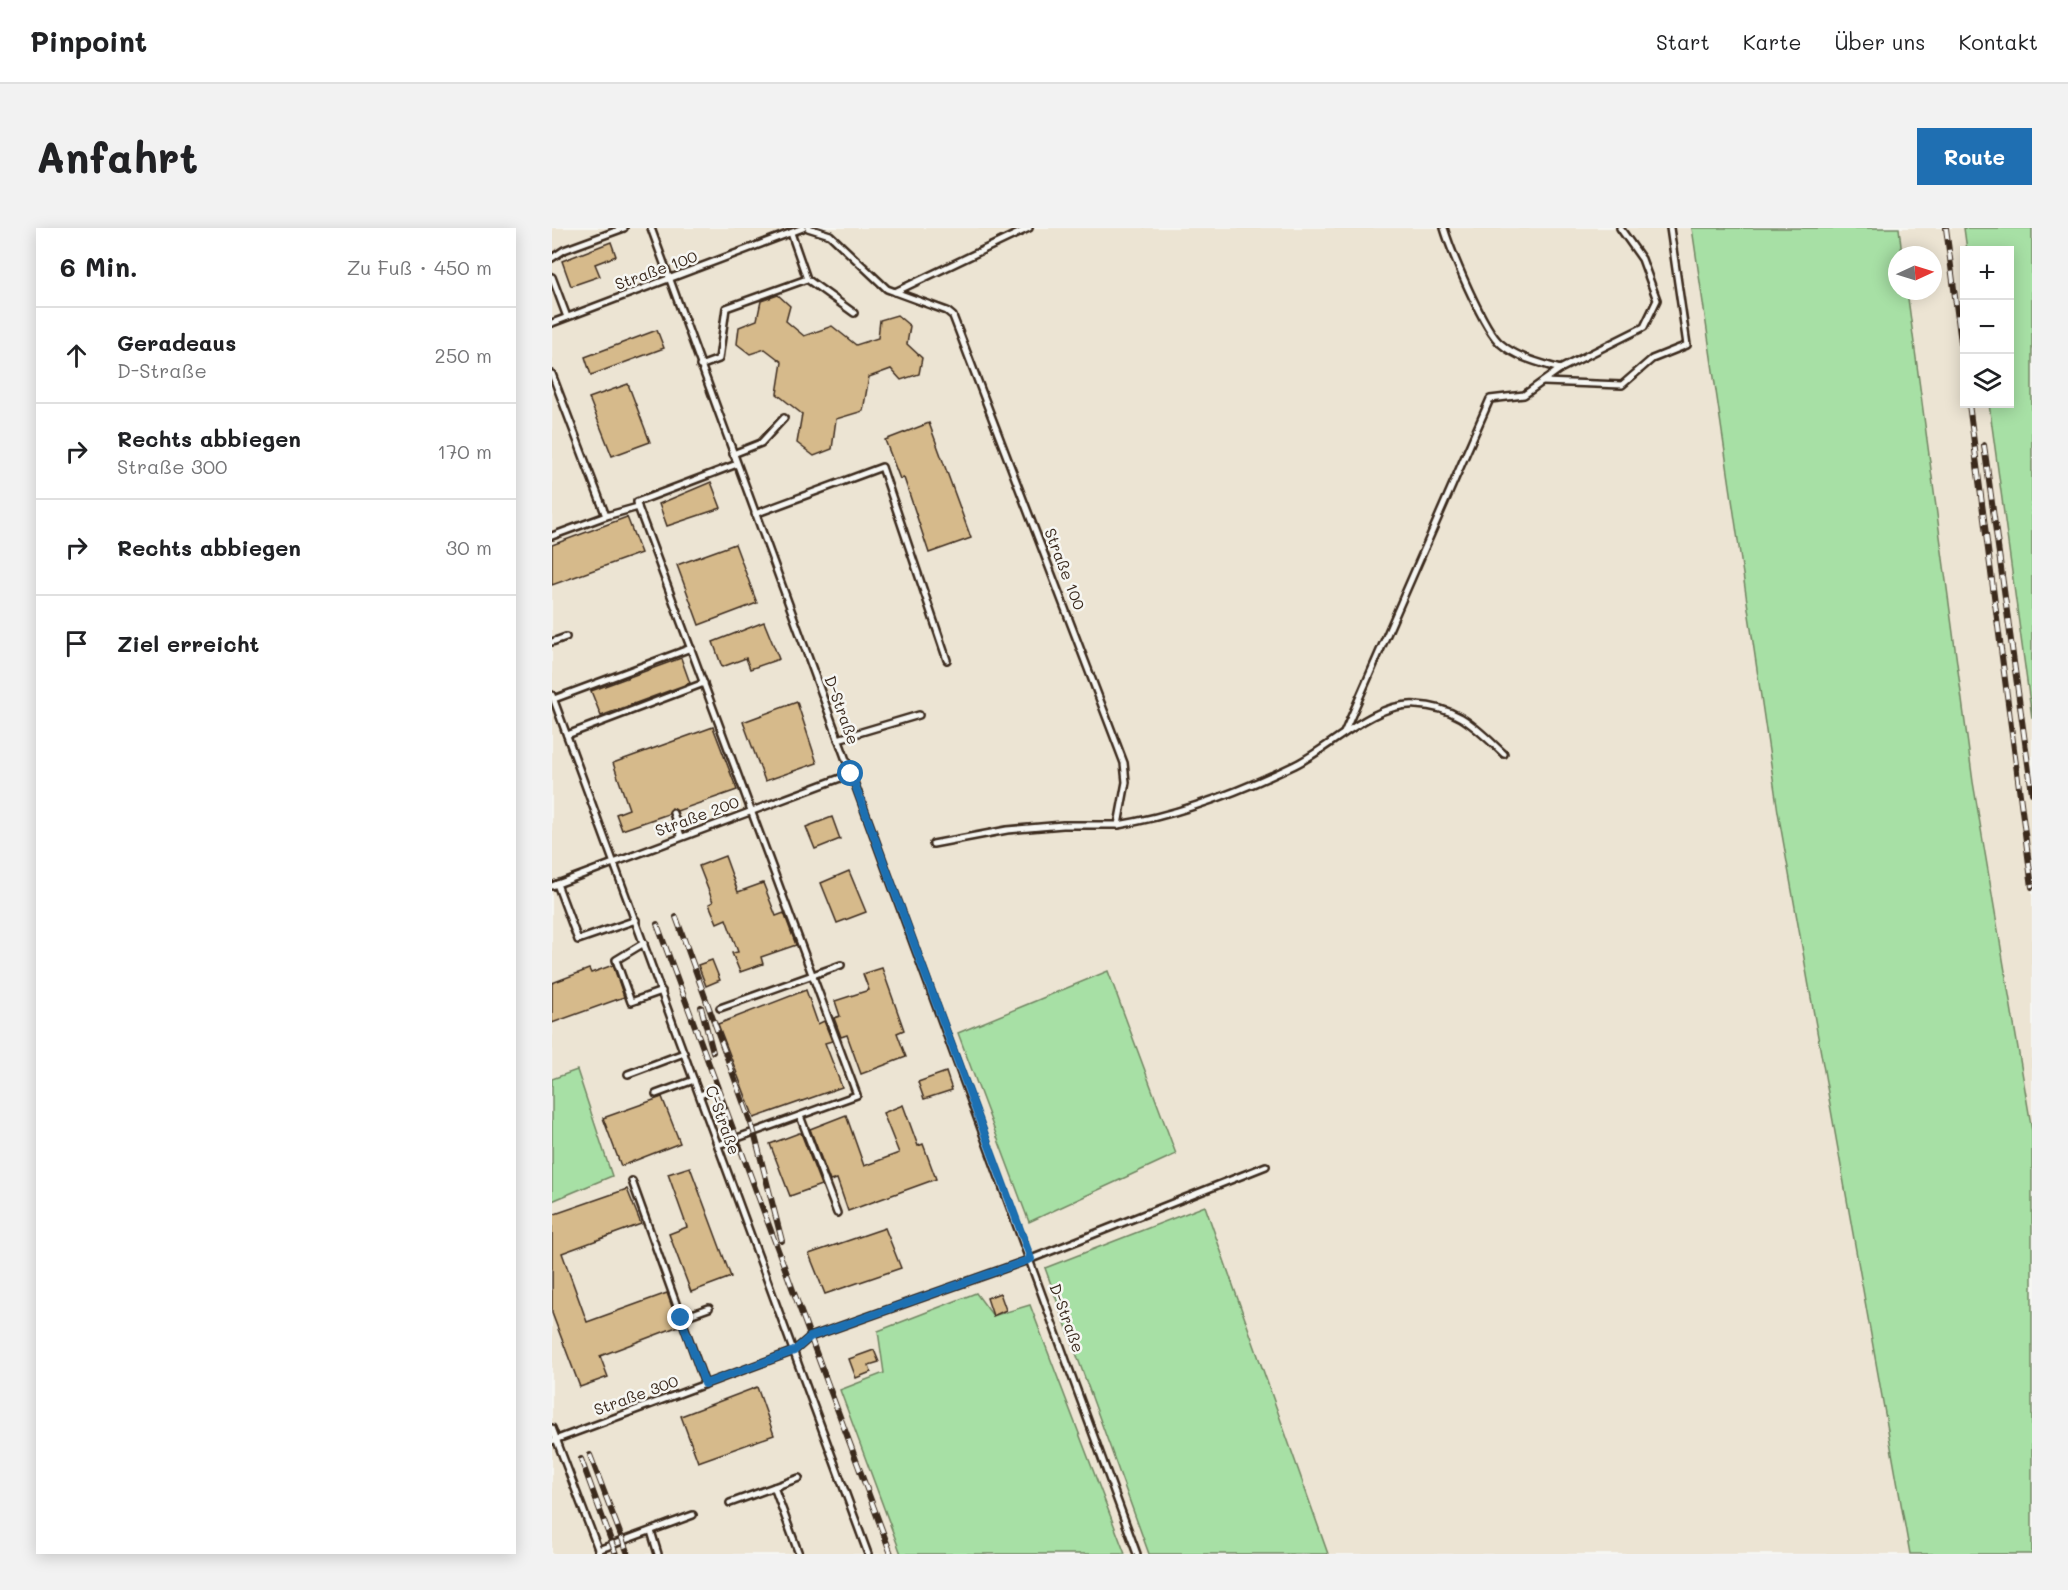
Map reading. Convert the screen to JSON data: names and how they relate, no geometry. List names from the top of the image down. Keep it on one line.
{"streets":{"lane":["Straße 100","D-Straße","Straße 200","C-Straße","Straße 300"]},"crossings":[["Straße 100","D-Straße"],["D-Straße","Straße 200"],["D-Straße","Straße 300"],["Straße 200","C-Straße"],["C-Straße","Straße 300"]],"north":"right","page":{"header":"Pinpoint","nav":["Start","Karte","Über uns","Kontakt"],"buttons":"Route","title":"Anfahrt","heading":["6 Min.","Zu Fuß · 450 m"],"map_buttons":["+","−"],"list":[["Geradeaus","D-Straße","250 m"],["Rechts abbiegen","Straße 300","170 m"],["Rechts abbiegen","30 m"],"Ziel erreicht"]}}
